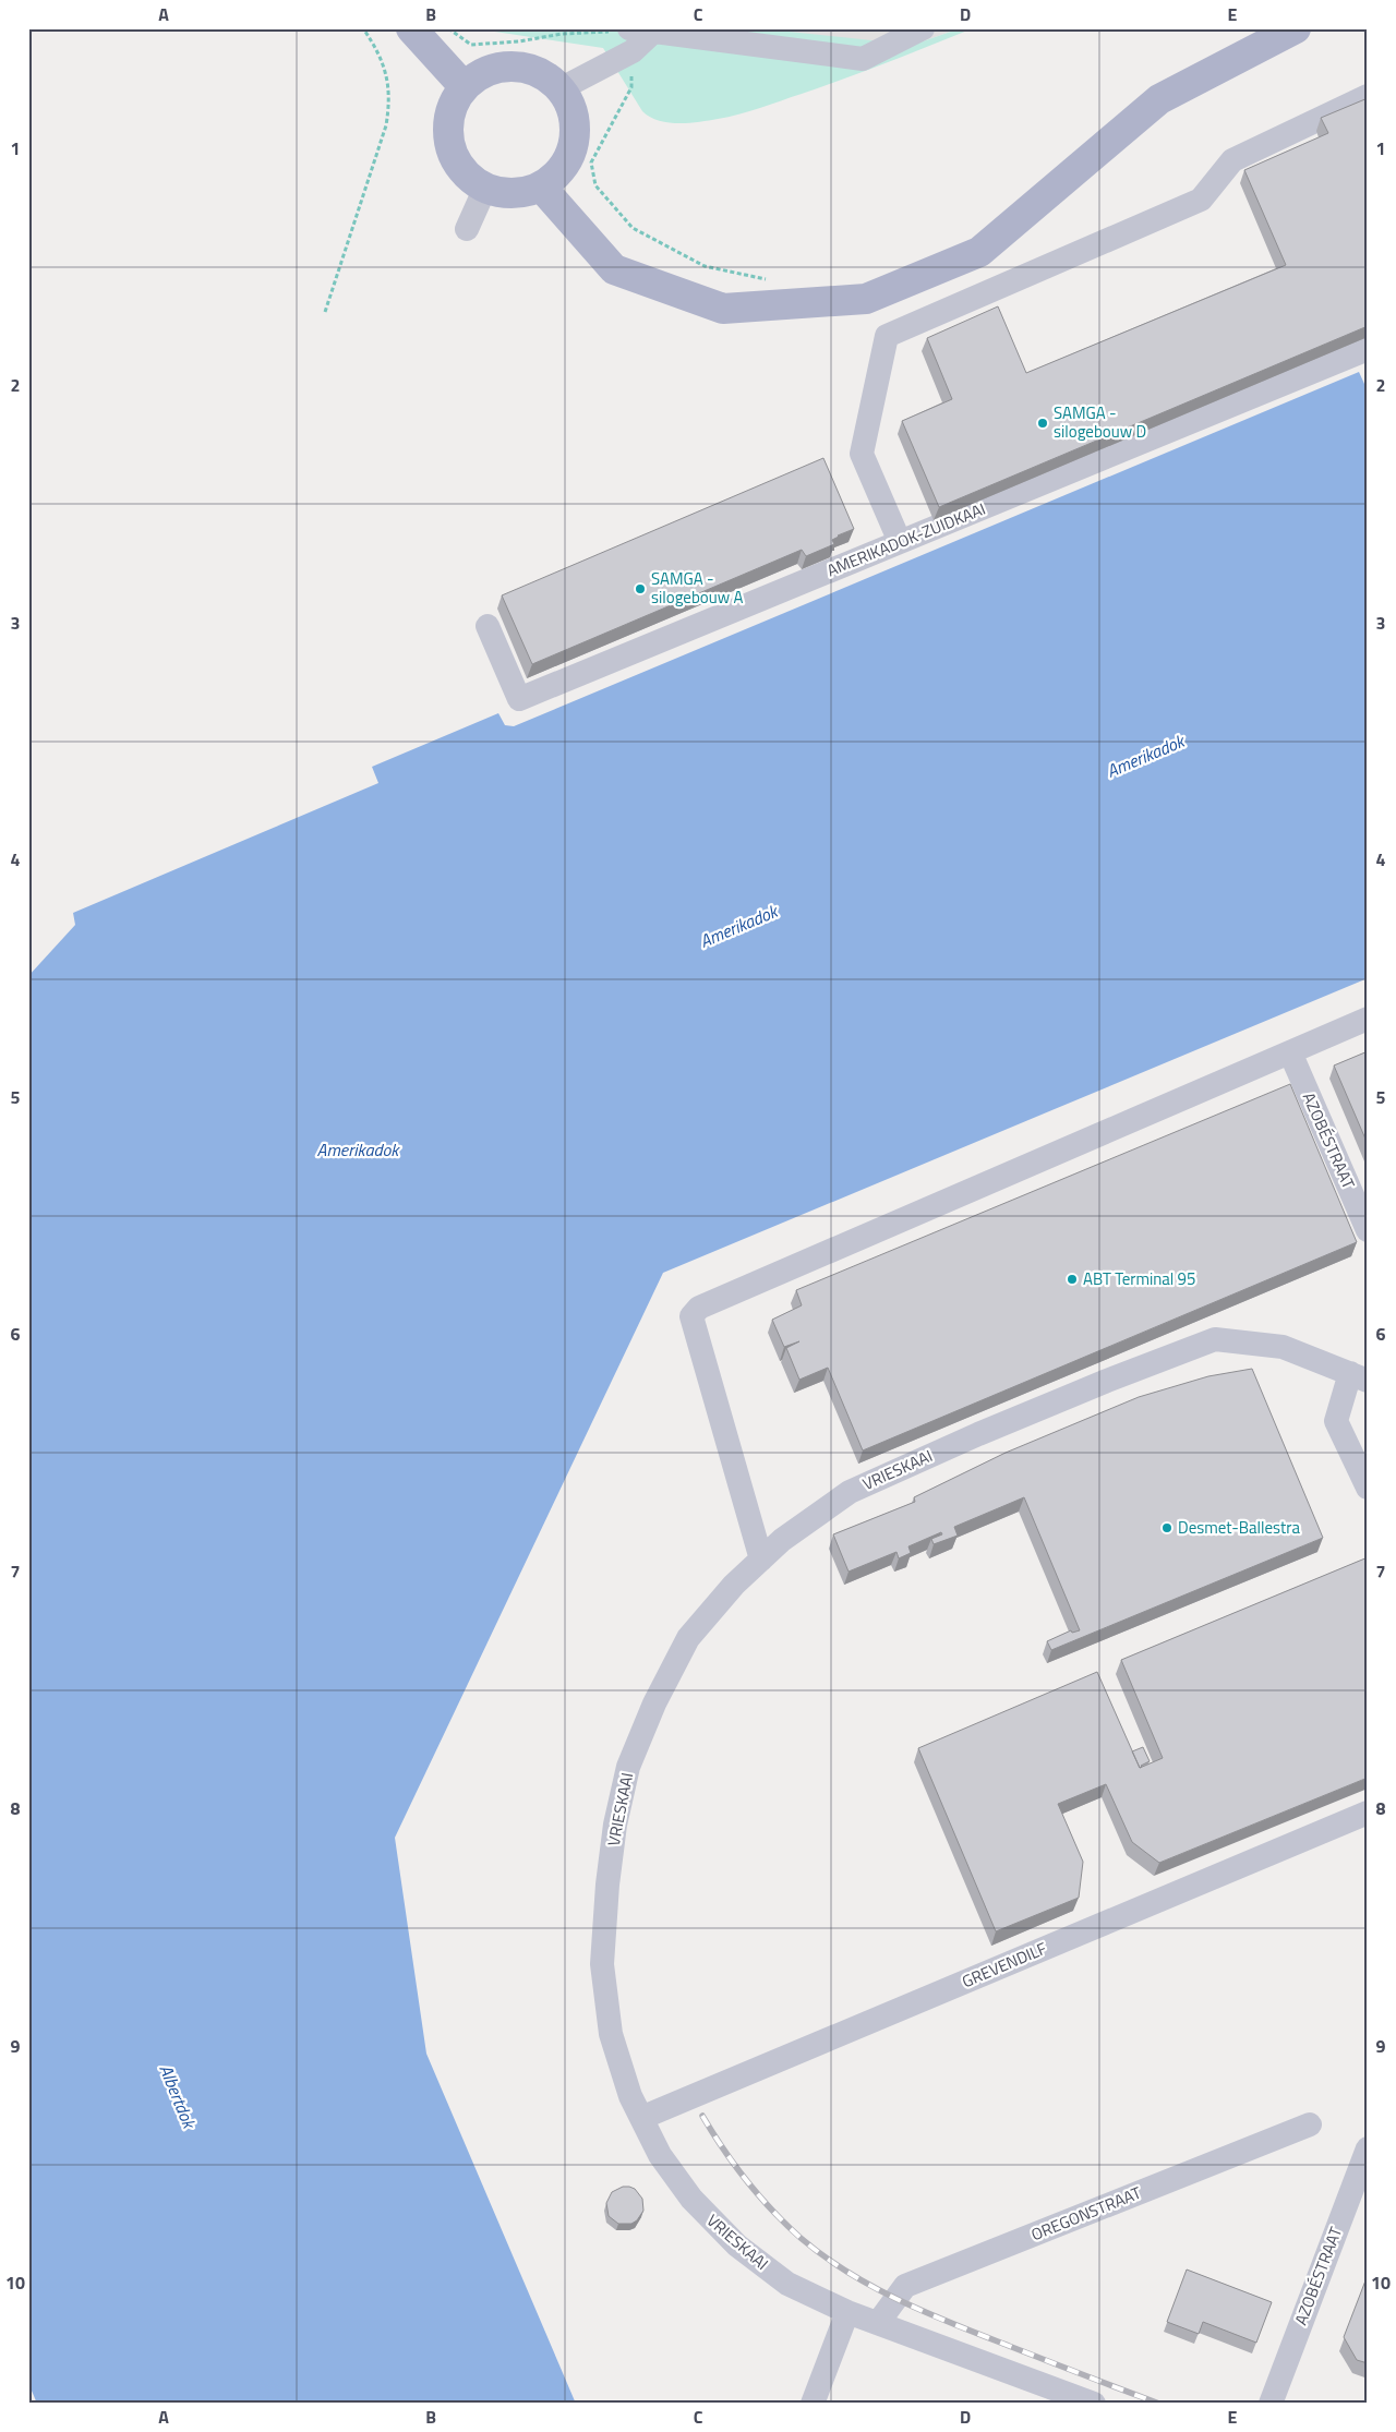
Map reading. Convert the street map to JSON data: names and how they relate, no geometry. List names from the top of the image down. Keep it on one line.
{"streets":{"street":["AMERIKADOK-ZUIDKAAI","AZOBÉSTRAAT","VRIESKAAI","GREVENDILF","OREGONSTRAAT"]},"crossings":[["VRIESKAAI","GREVENDILF"],["VRIESKAAI","OREGONSTRAAT"]],"water":["Amerikadok","Albertdok"],"places":["SAMGA - silogebouw D","SAMGA - silogebouw A","ABT Terminal 95","Desmet-Ballestra"],"grid":{"columns":["A","B","C","D","E"],"rows":["1","2","3","4","5","6","7","8","9","10"]}}
